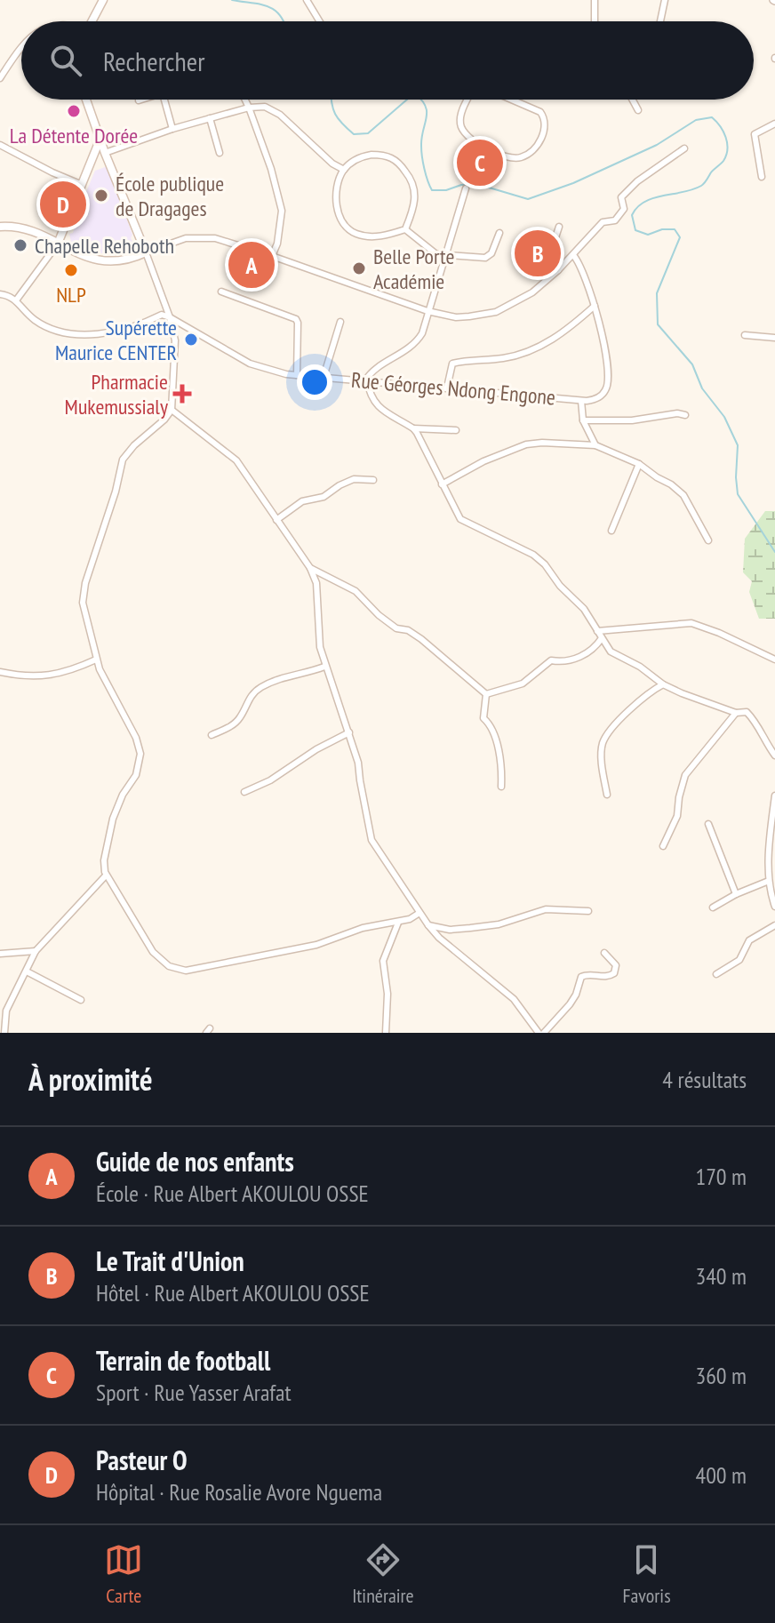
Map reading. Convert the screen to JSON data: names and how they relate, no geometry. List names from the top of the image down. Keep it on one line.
{"streets":{"street":["Rue Géorges Ndong Engone"]},"places":{"other":["La Détente Dorée","École publique de Dragages","Chapelle Rehoboth","Belle Porte Académie","NLP","Supérette Maurice CENTER"],"health":["Pharmacie Mukemussialy"]},"page":{"search":"Rechercher","pins":["C","D","B","A"],"heading":["À proximité","4 résultats"],"list":[{"mark":"A","name":"Guide de nos enfants","note":"École · Rue Albert AKOULOU OSSE","value":"170 m"},{"mark":"B","name":"Le Trait d'Union","note":"Hôtel · Rue Albert AKOULOU OSSE","value":"340 m"},{"mark":"C","name":"Terrain de football","note":"Sport · Rue Yasser Arafat","value":"360 m"},{"mark":"D","name":"Pasteur O","note":"Hôpital · Rue Rosalie Avore Nguema","value":"400 m"}],"nav":["Carte","Itinéraire","Favoris"]}}
